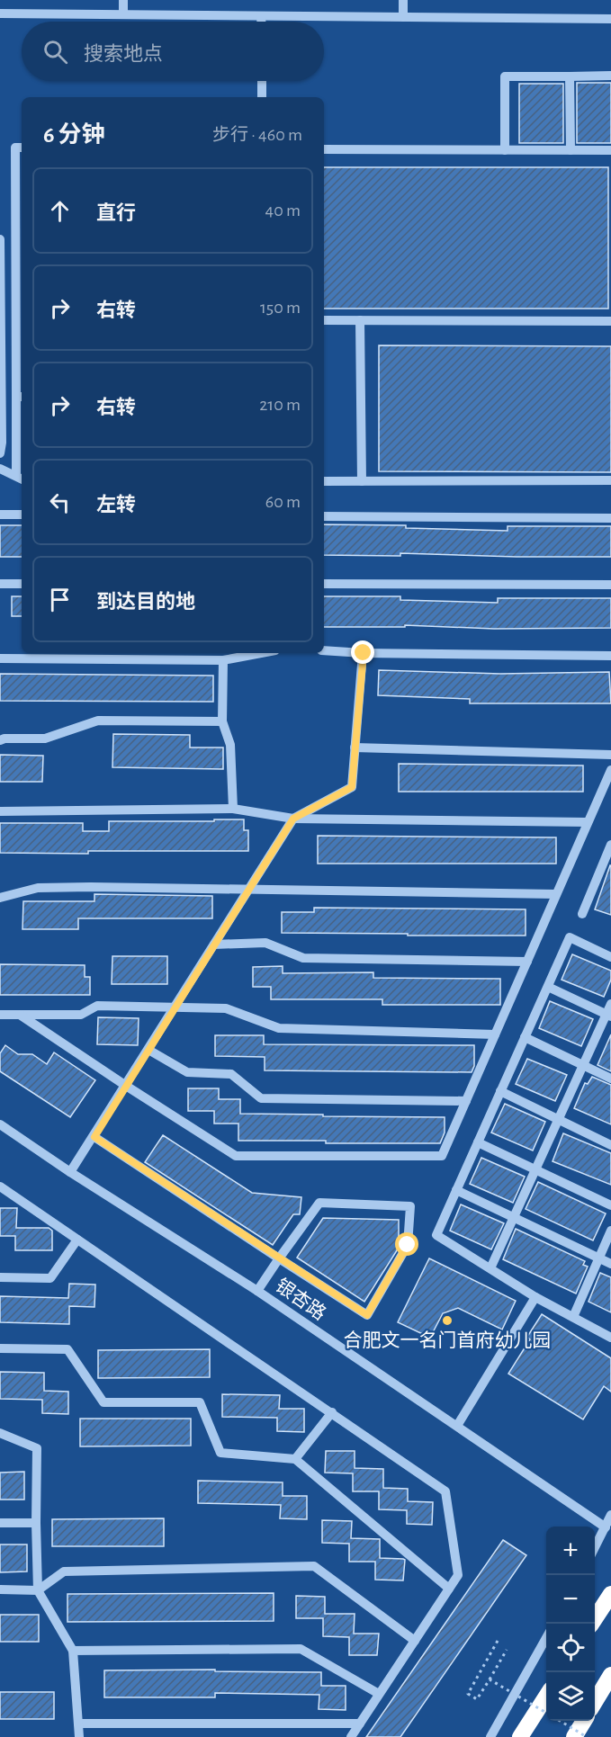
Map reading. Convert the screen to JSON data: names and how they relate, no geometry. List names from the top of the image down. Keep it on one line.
{"streets":{"street":["银杏路"]},"places":["合肥文一名门首府幼儿园"],"page":{"search":"搜索地点","heading":["6 分钟","步行 · 460 m"],"list":[["直行","40 m"],["右转","150 m"],["右转","210 m"],["左转","60 m"],"到达目的地"],"map_buttons":["+","−"]}}
